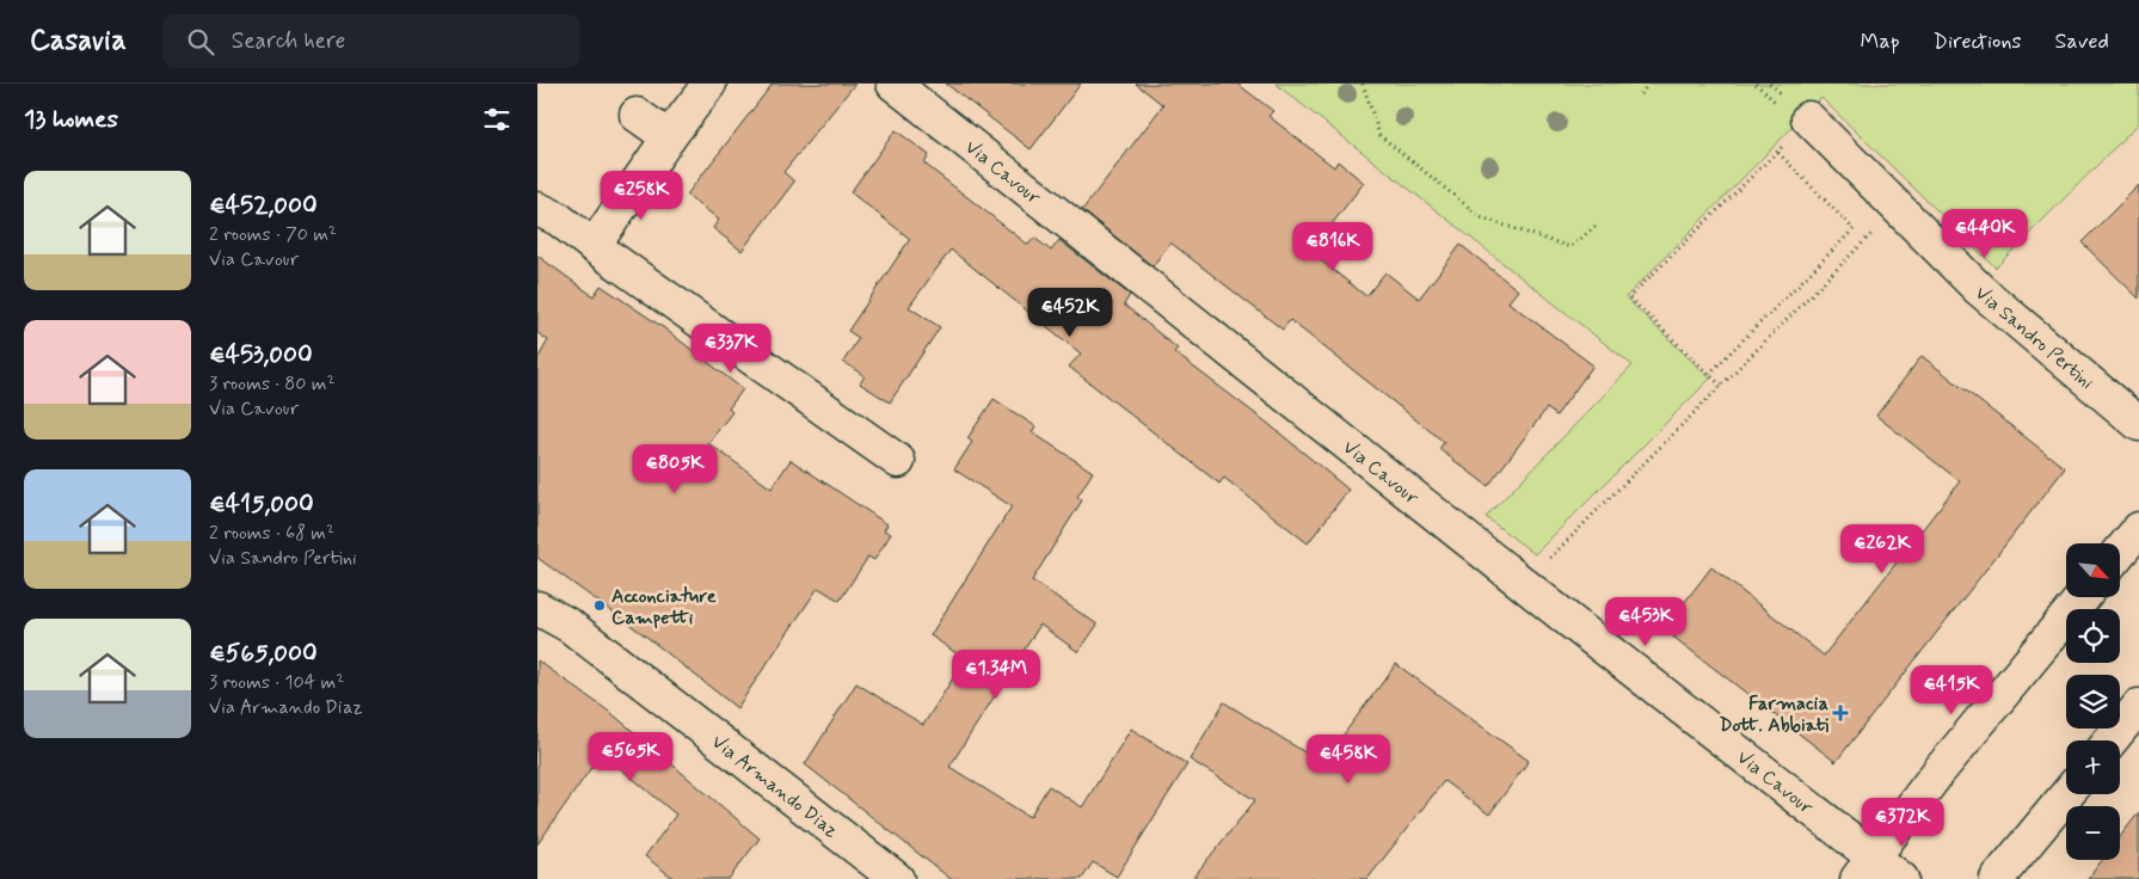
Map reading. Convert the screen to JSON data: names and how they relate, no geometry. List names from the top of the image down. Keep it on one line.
{"streets":{"street":["Via Cavour","Via Sandro Pertini","Via Armando Diaz"]},"places":{"other":["Acconciature Campetti"],"health":["Farmacia Dott. Abbiati"]},"north":"bottom right","page":{"header":"Casavia","search":"Search here","nav":["Map","Directions","Saved"],"heading":"13 homes","list":[{"name":"€452,000","note":"2 rooms · 70 m² · Via Cavour"},{"name":"€453,000","note":"3 rooms · 80 m² · Via Cavour"},{"name":"€415,000","note":"2 rooms · 68 m² · Via Sandro Pertini"},{"name":"€565,000","note":"3 rooms · 104 m² · Via Armando Diaz"}],"price":["€258K","€440K","€816K","€452K","€337K","€805K","€262K","€453K","€1.34M","€415K","€565K","€458K","€372K"],"map_buttons":["+","−"]}}
